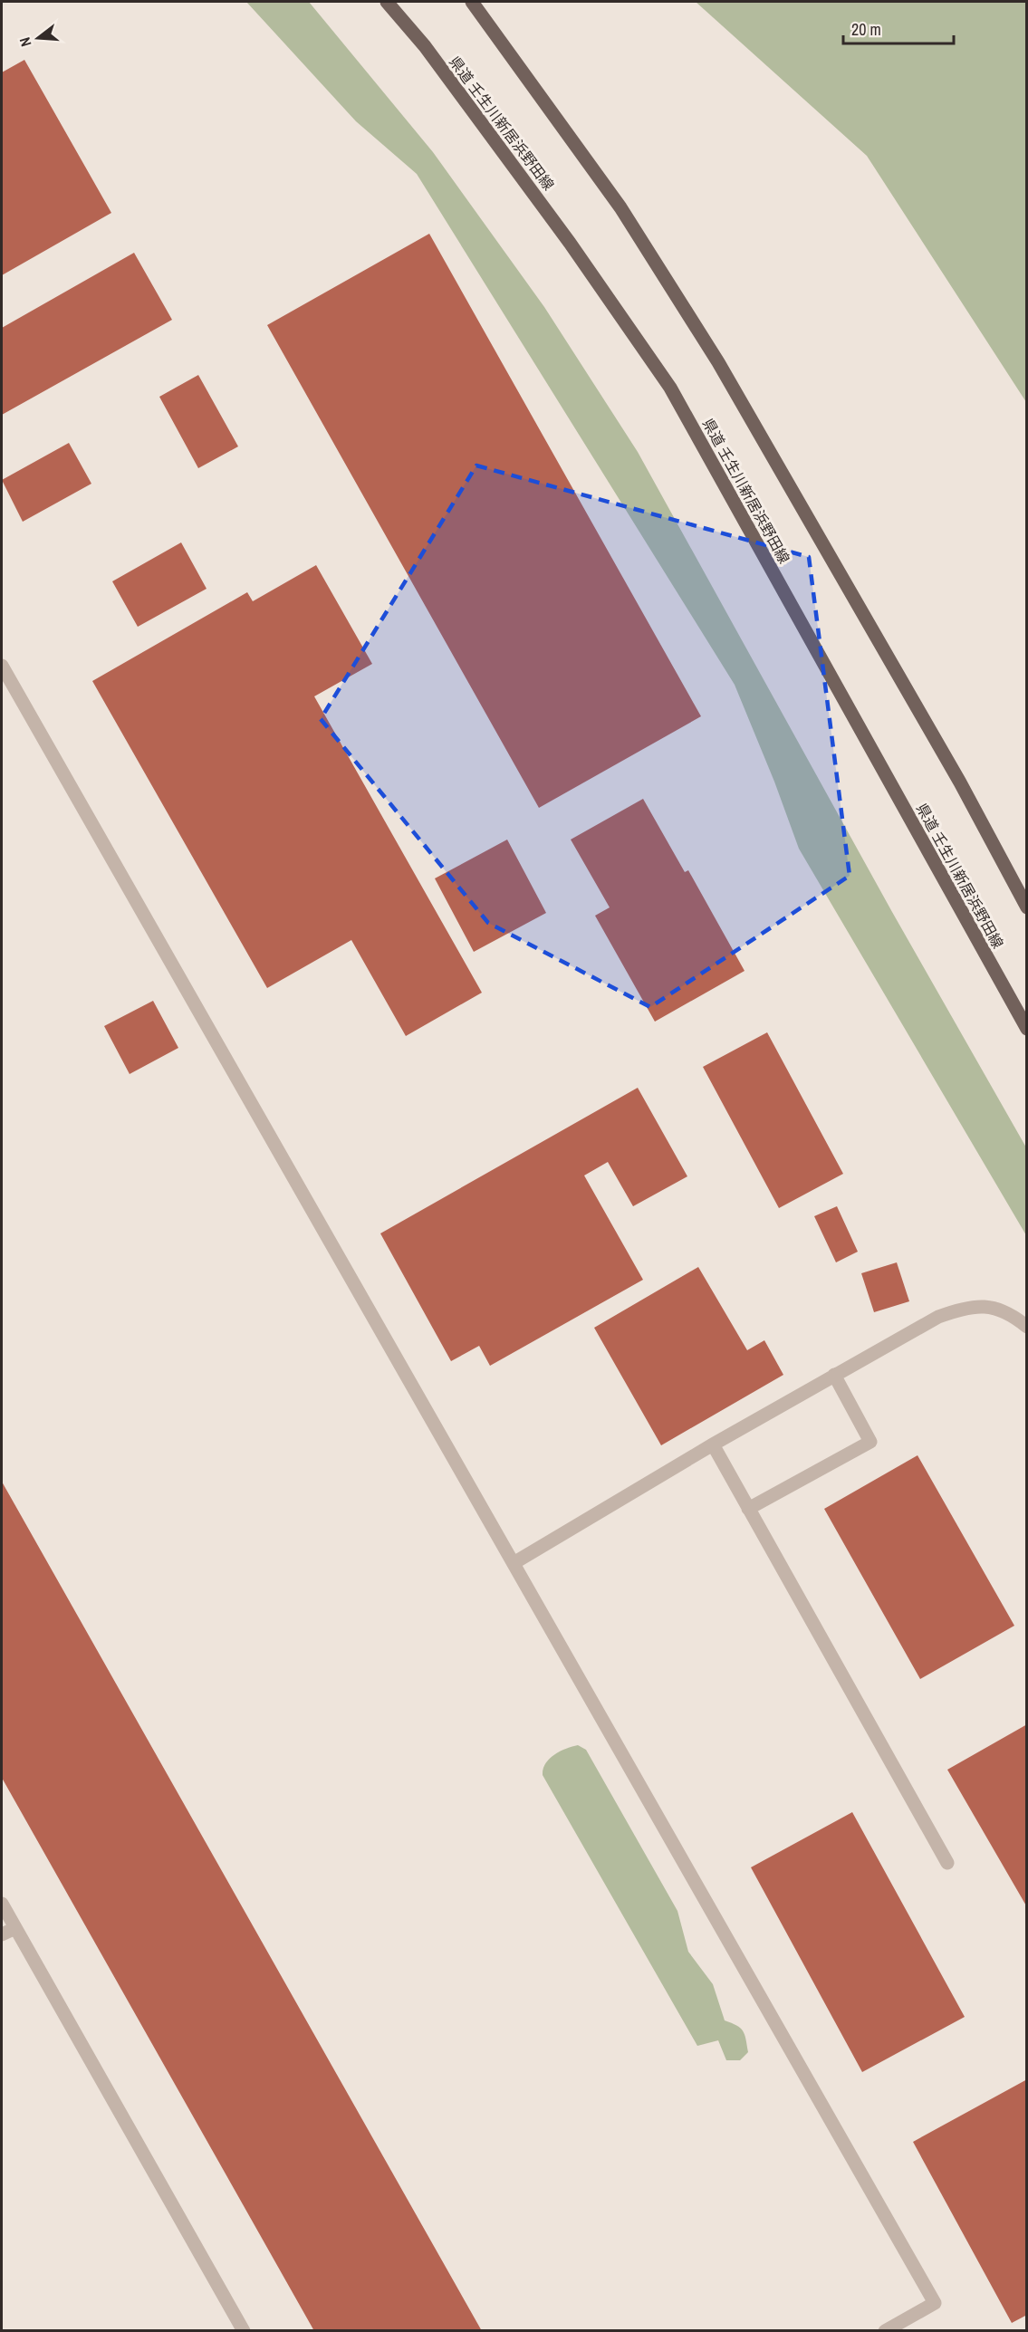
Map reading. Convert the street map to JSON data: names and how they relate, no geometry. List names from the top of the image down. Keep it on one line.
{"streets":{"main road":["県道 壬生川新居浜野田線"]},"scale_bar":"20 m","north":"left"}
